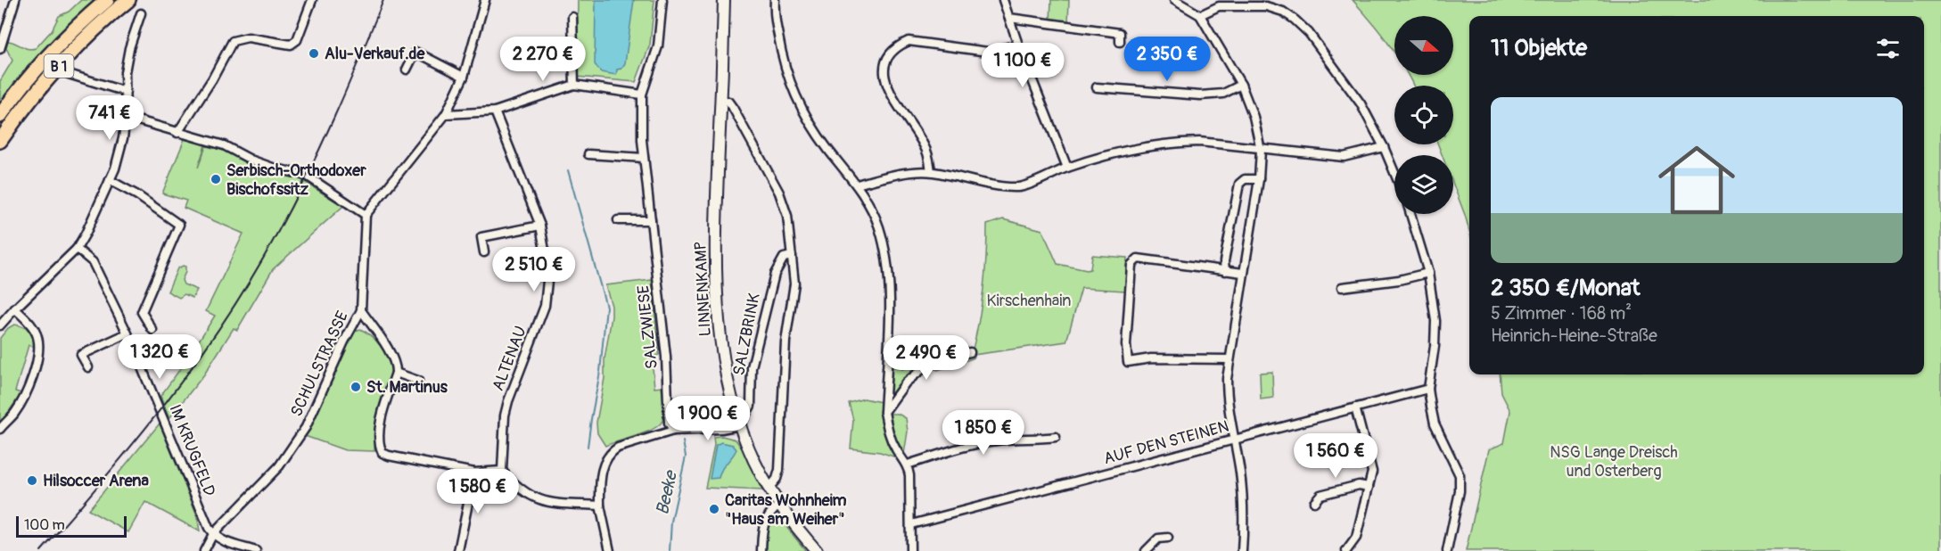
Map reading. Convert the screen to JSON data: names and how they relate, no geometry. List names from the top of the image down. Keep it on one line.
{"streets":{"highway":["B 1"],"main road":["LINNENKAMP"],"street":["SALZWIESE","SALZBRINK","ALTENAU","SCHULSTRASSE","AUF DEN STEINEN","IM KRUGFELD"]},"crossings":[["LINNENKAMP","SALZBRINK"],["SCHULSTRASSE","IM KRUGFELD"]],"water":["Beeke"],"parks":["Kirschenhain","NSG Lange Dreisch und Osterberg"],"places":["Alu-Verkauf.de","Serbisch-Orthodoxer Bischofssitz","St. Martinus","Hilsoccer Arena","Caritas Wohnheim \"Haus am Weiher\""],"scale_bar":"100 m","north":"right","page":{"heading":"11 Objekte","price":["2 270 €","2 350 €","1 100 €","741 €","2 510 €","1 320 €","2 490 €","1 900 €","1 850 €","1 560 €","1 580 €"],"list":[{"name":"2 350 €/Monat","note":"5 Zimmer · 168 m² · Heinrich-Heine-Straße"}],"scale":"100 m"}}
